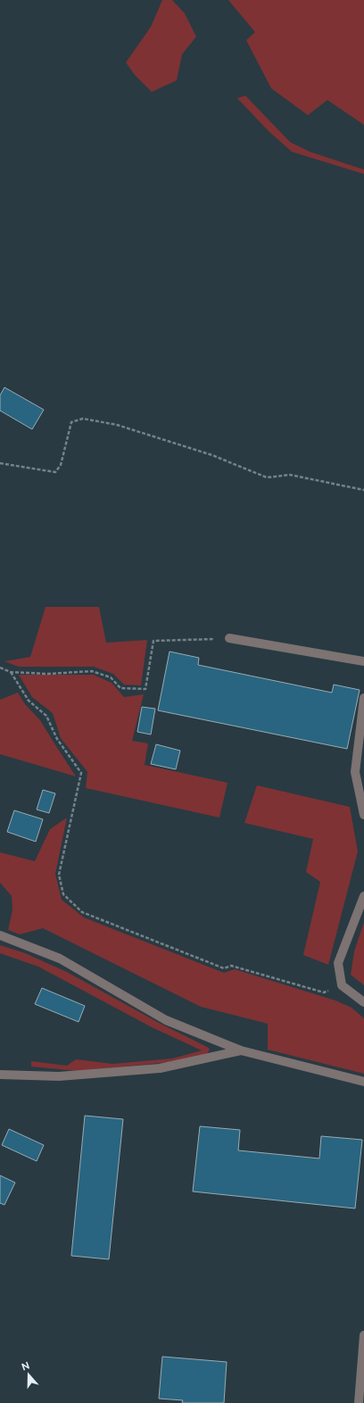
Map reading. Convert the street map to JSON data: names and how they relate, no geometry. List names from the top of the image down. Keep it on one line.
{"north":"top"}
